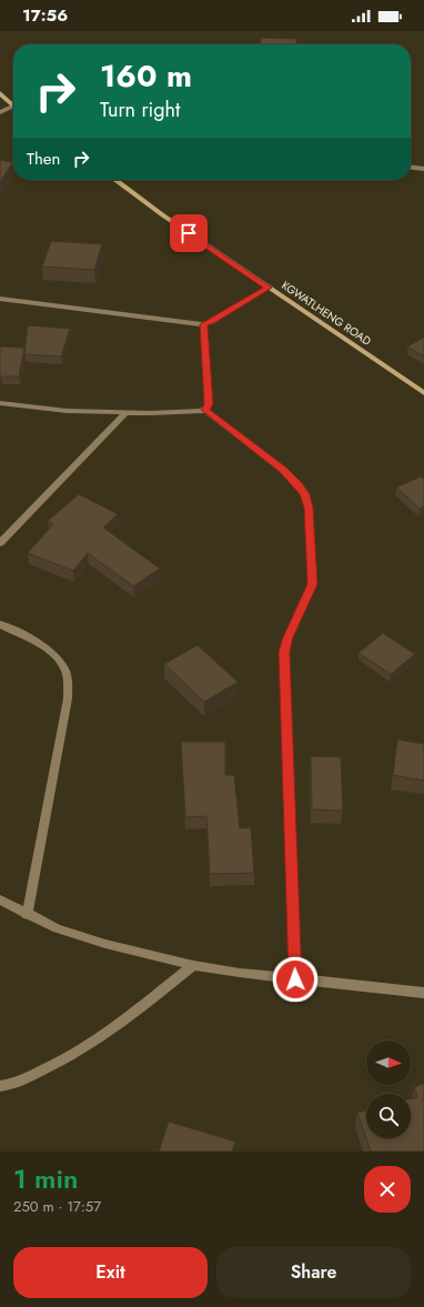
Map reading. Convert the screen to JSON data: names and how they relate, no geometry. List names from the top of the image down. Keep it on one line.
{"streets":{"street":["KGWATLHENG ROAD"]},"north":"right","page":{"status":"17:56","turn":["160 m","Turn right"],"then":"Then","heading":["1 min","250 m · 17:57"],"buttons":["Exit","Share"]}}
